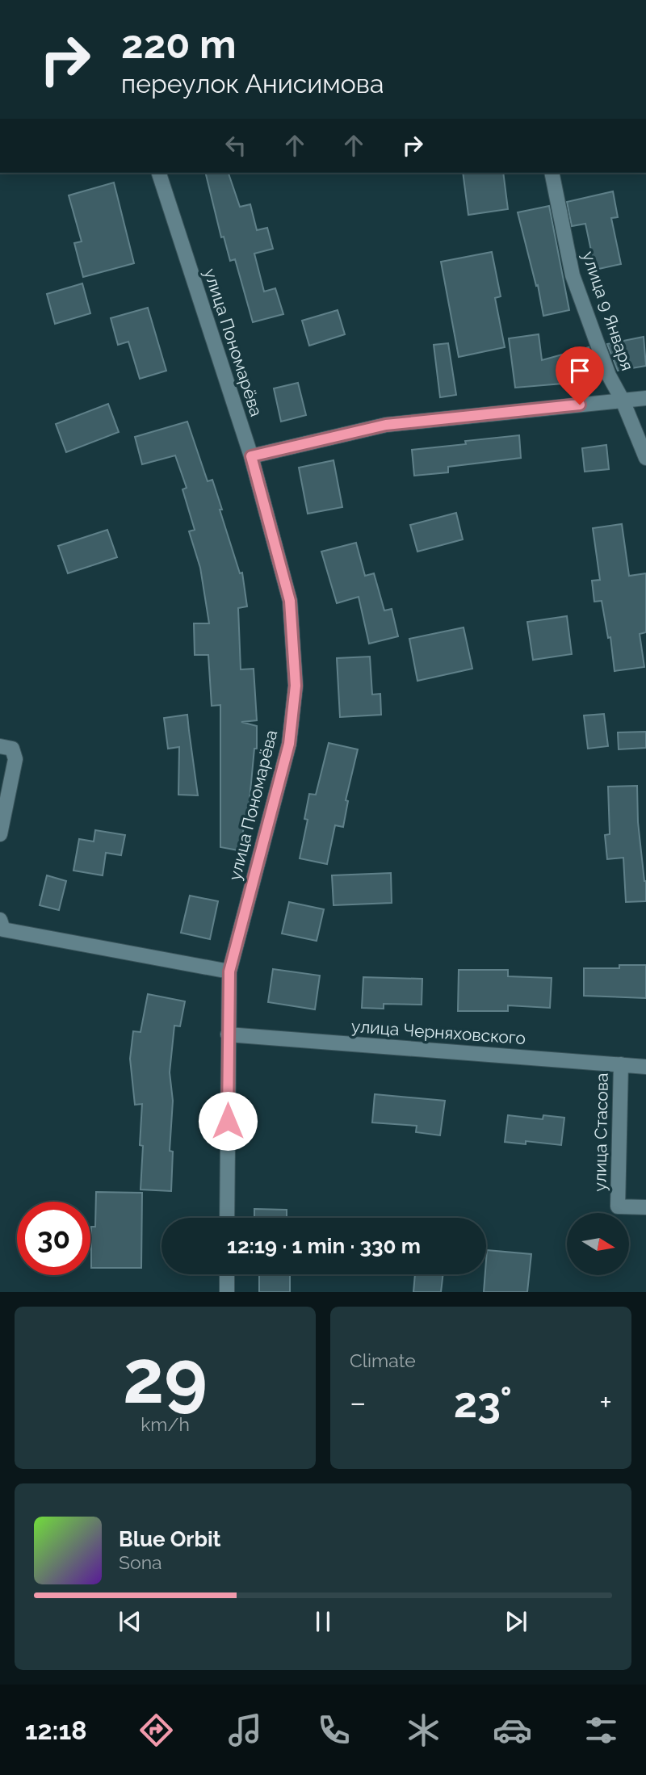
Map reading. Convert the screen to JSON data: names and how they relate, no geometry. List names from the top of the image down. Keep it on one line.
{"streets":{"street":["улица 9 Января","улица Пономарёва","улица Черняховского","улица Стасова"]},"crossings":[["улица Пономарёва","улица Черняховского"],["улица Черняховского","улица Стасова"]],"north":"right","page":{"turn":["220 m","переулок Анисимова"],"limit":"30","trip":"12:19 · 1 min · 330 m","tile":[["29","km/h"],"Climate"],"heat":["−","23°","+"],"song":["Blue Orbit","Sona"],"tabs":"12:18"}}
